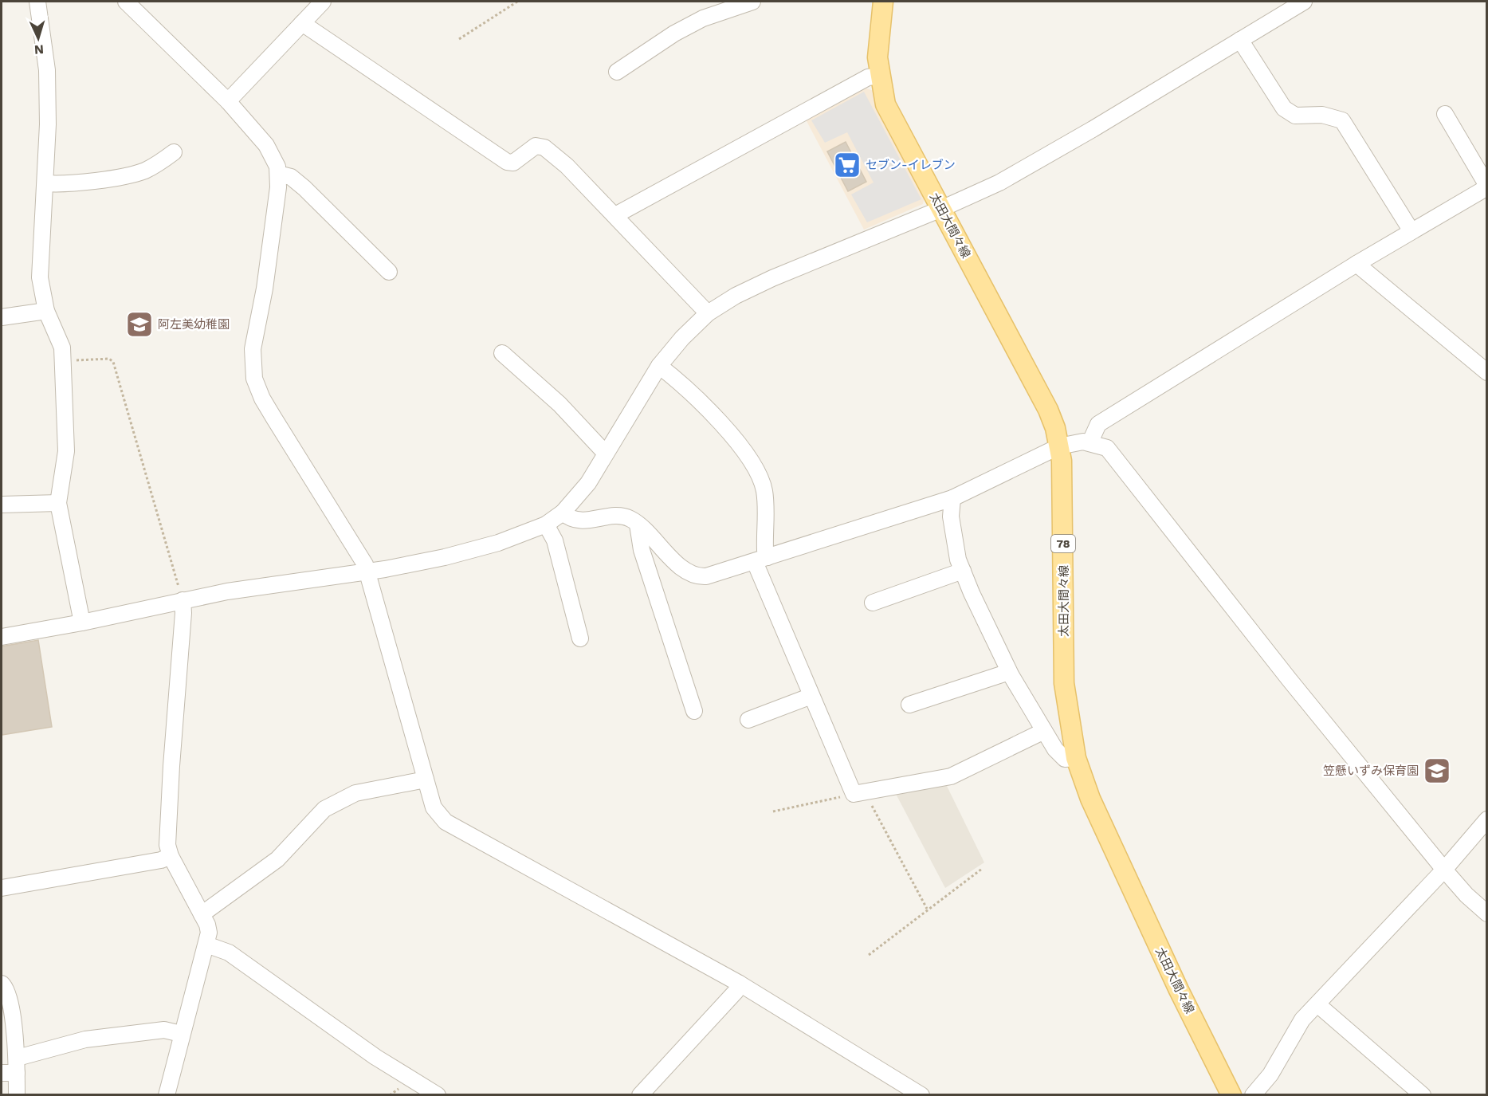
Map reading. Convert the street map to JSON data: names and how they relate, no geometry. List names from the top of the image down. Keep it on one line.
{"streets":{"main road":["太田大間々線","78"]},"places":{"supermarket":["セブン-イレブン"],"school or university":["阿左美幼稚園","笠懸いずみ保育園"]},"north":"bottom"}
